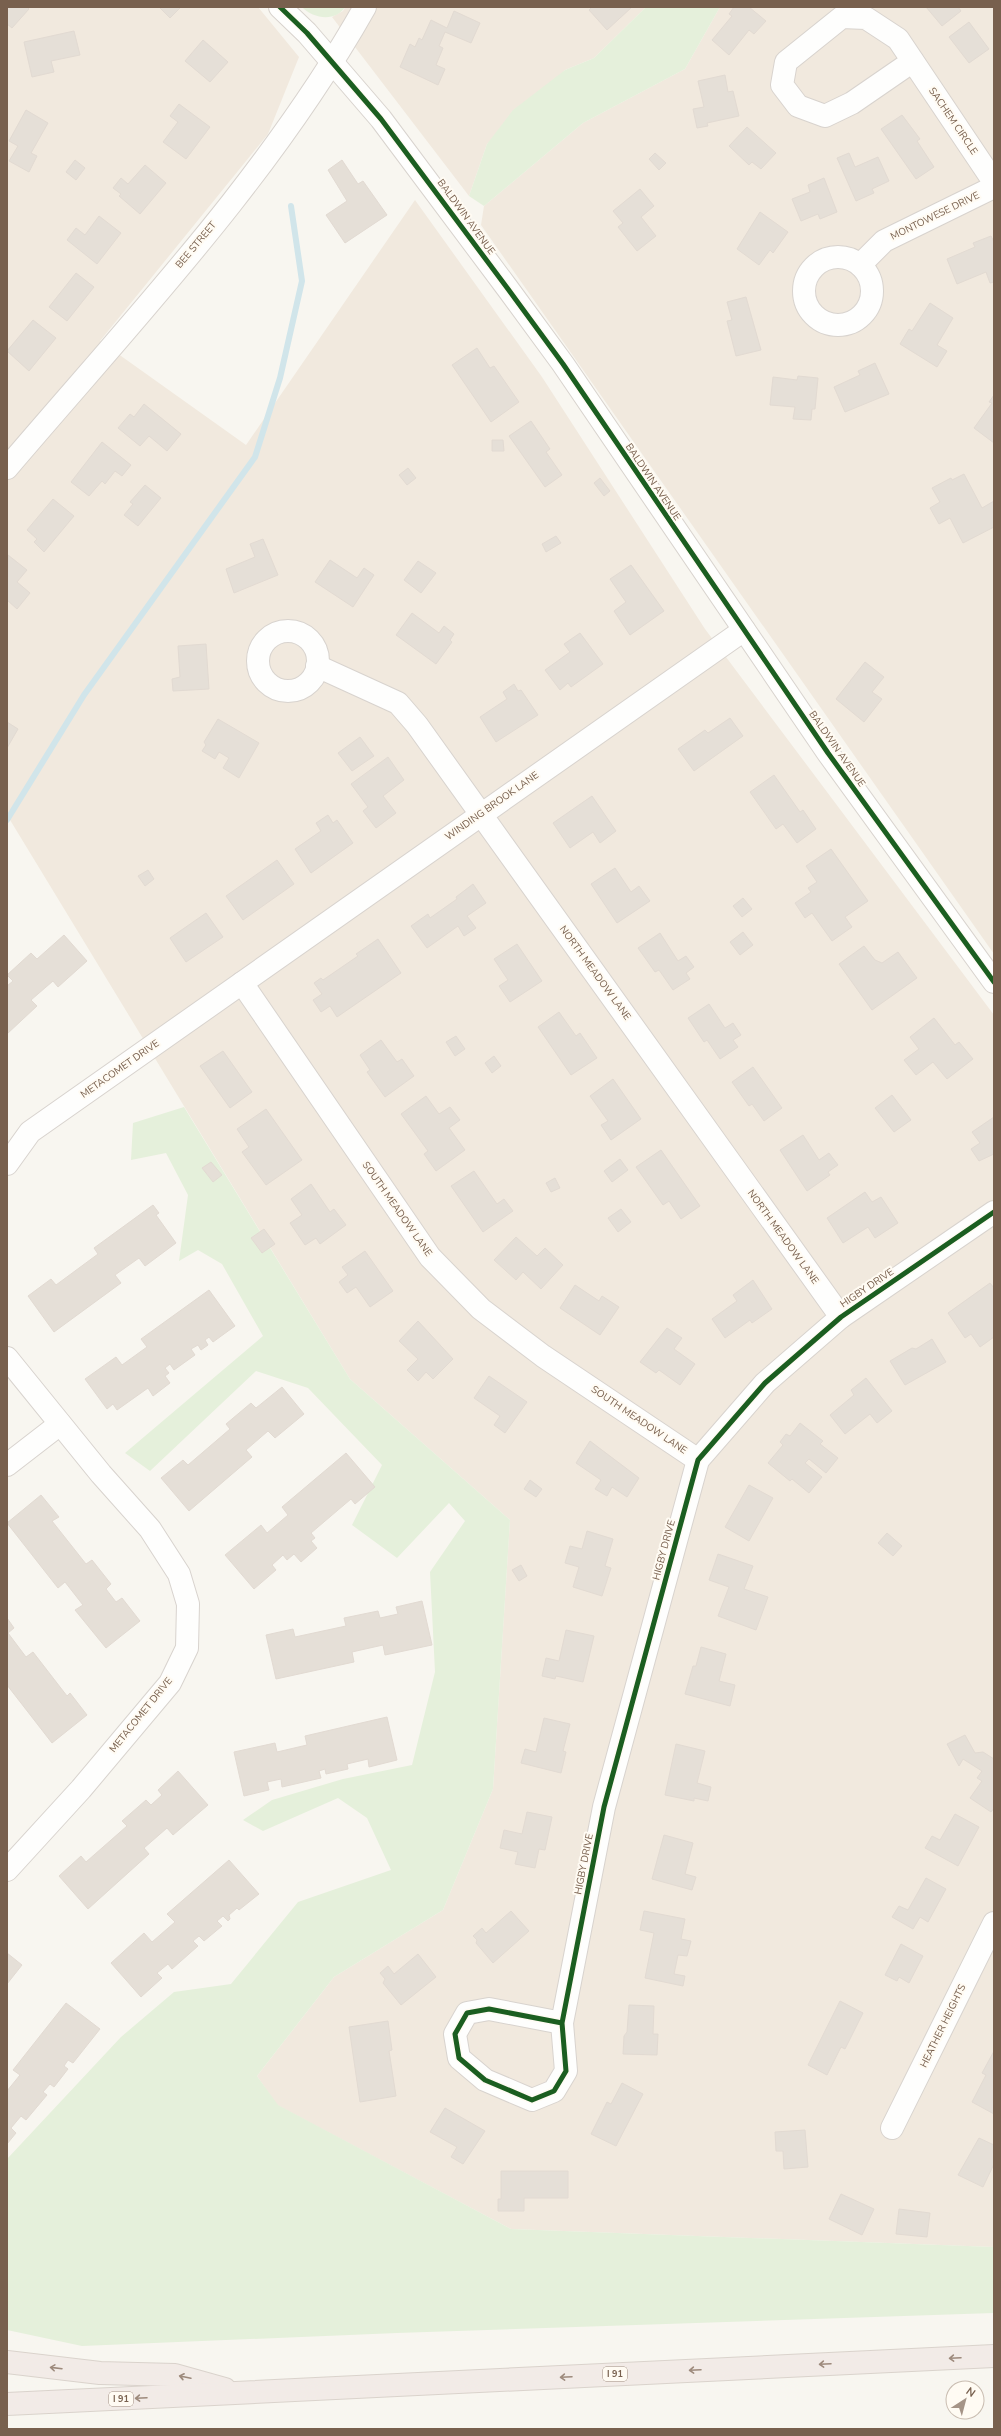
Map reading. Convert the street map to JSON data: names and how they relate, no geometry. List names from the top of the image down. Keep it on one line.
{"streets":{"highway":["I 91"],"street":["SACHEM CIRCLE","MONTOWESE DRIVE","BALDWIN AVENUE","BEE STREET","WINDING BROOK LANE","NORTH MEADOW LANE","METACOMET DRIVE","SOUTH MEADOW LANE","HIGBY DRIVE","HEATHER HEIGHTS"]},"crossings":[["BALDWIN AVENUE","BEE STREET"],["BALDWIN AVENUE","WINDING BROOK LANE"],["WINDING BROOK LANE","NORTH MEADOW LANE"],["WINDING BROOK LANE","METACOMET DRIVE"],["WINDING BROOK LANE","SOUTH MEADOW LANE"],["NORTH MEADOW LANE","HIGBY DRIVE"],["METACOMET DRIVE","SOUTH MEADOW LANE"],["SOUTH MEADOW LANE","HIGBY DRIVE"]],"north":"top right"}
